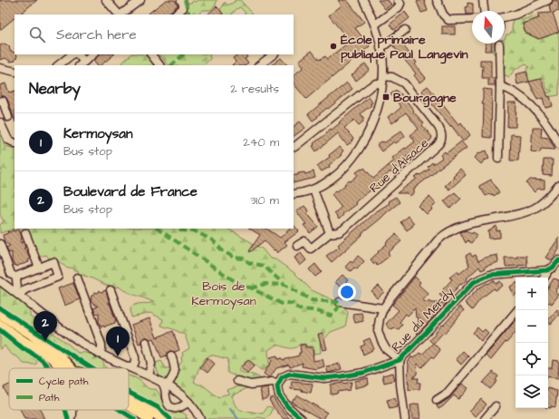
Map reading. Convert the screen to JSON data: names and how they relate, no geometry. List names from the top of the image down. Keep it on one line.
{"streets":{"street":["Rue d'Alsace","Rue du Merdy"]},"parks":["Bois de Kermoysan"],"places":{"other":["École primaire publique Paul Langevin"],"transit":["Bourgogne"]},"legend":["Cycle path","Path"],"north":"top","page":{"search":"Search here","heading":["Nearby","2 results"],"list":[{"mark":"1","name":"Kermoysan","note":"Bus stop","value":"240 m"},{"mark":"2","name":"Boulevard de France","note":"Bus stop","value":"310 m"}],"map_buttons":["+","−"],"pins":["2","1"]}}
